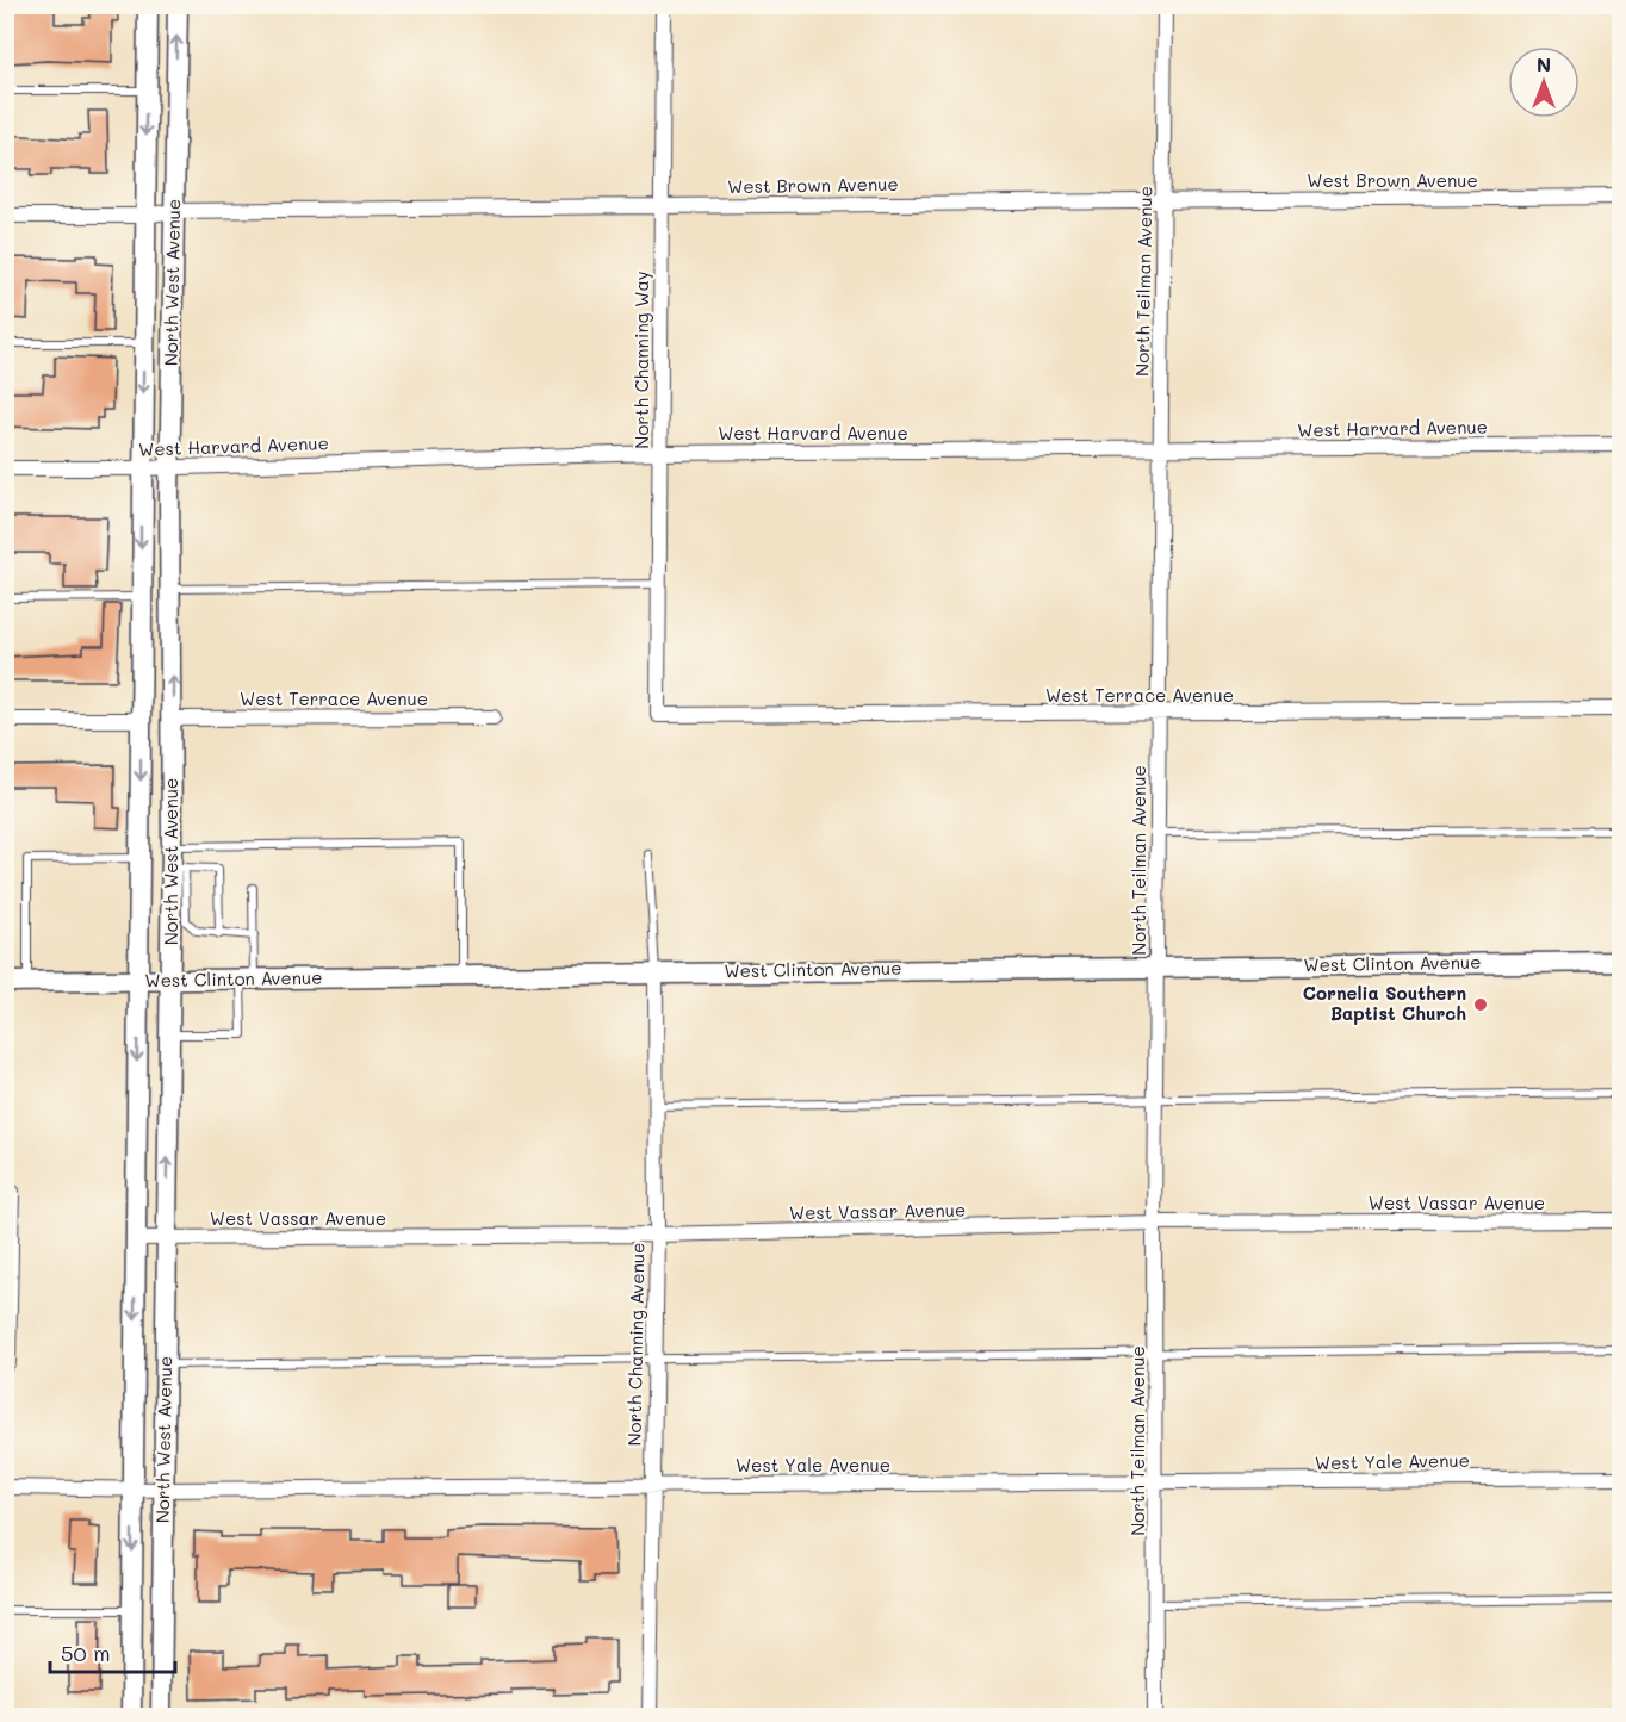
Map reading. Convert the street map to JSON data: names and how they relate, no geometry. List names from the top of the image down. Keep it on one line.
{"streets":{"main road":["North West Avenue","West Clinton Avenue"],"street":["West Brown Avenue","North Teilman Avenue","North Channing Way","West Harvard Avenue","West Terrace Avenue","West Vassar Avenue","North Channing Avenue","West Yale Avenue"]},"crossings":[["West Brown Avenue","North Teilman Avenue"],["West Brown Avenue","North West Avenue"],["West Brown Avenue","North Channing Way"],["North Teilman Avenue","West Harvard Avenue"],["North Teilman Avenue","West Terrace Avenue"],["North Teilman Avenue","West Clinton Avenue"],["North Teilman Avenue","West Vassar Avenue"],["North Teilman Avenue","West Yale Avenue"],["North West Avenue","West Harvard Avenue"],["North West Avenue","West Terrace Avenue"],["North West Avenue","West Clinton Avenue"],["North West Avenue","West Vassar Avenue"],["North West Avenue","West Yale Avenue"],["North Channing Way","West Harvard Avenue"],["North Channing Way","West Terrace Avenue"],["West Clinton Avenue","North Channing Avenue"],["West Vassar Avenue","North Channing Avenue"],["North Channing Avenue","West Yale Avenue"]],"places":["Cornelia Southern Baptist Church"],"scale_bar":"50 m","north":"top"}
